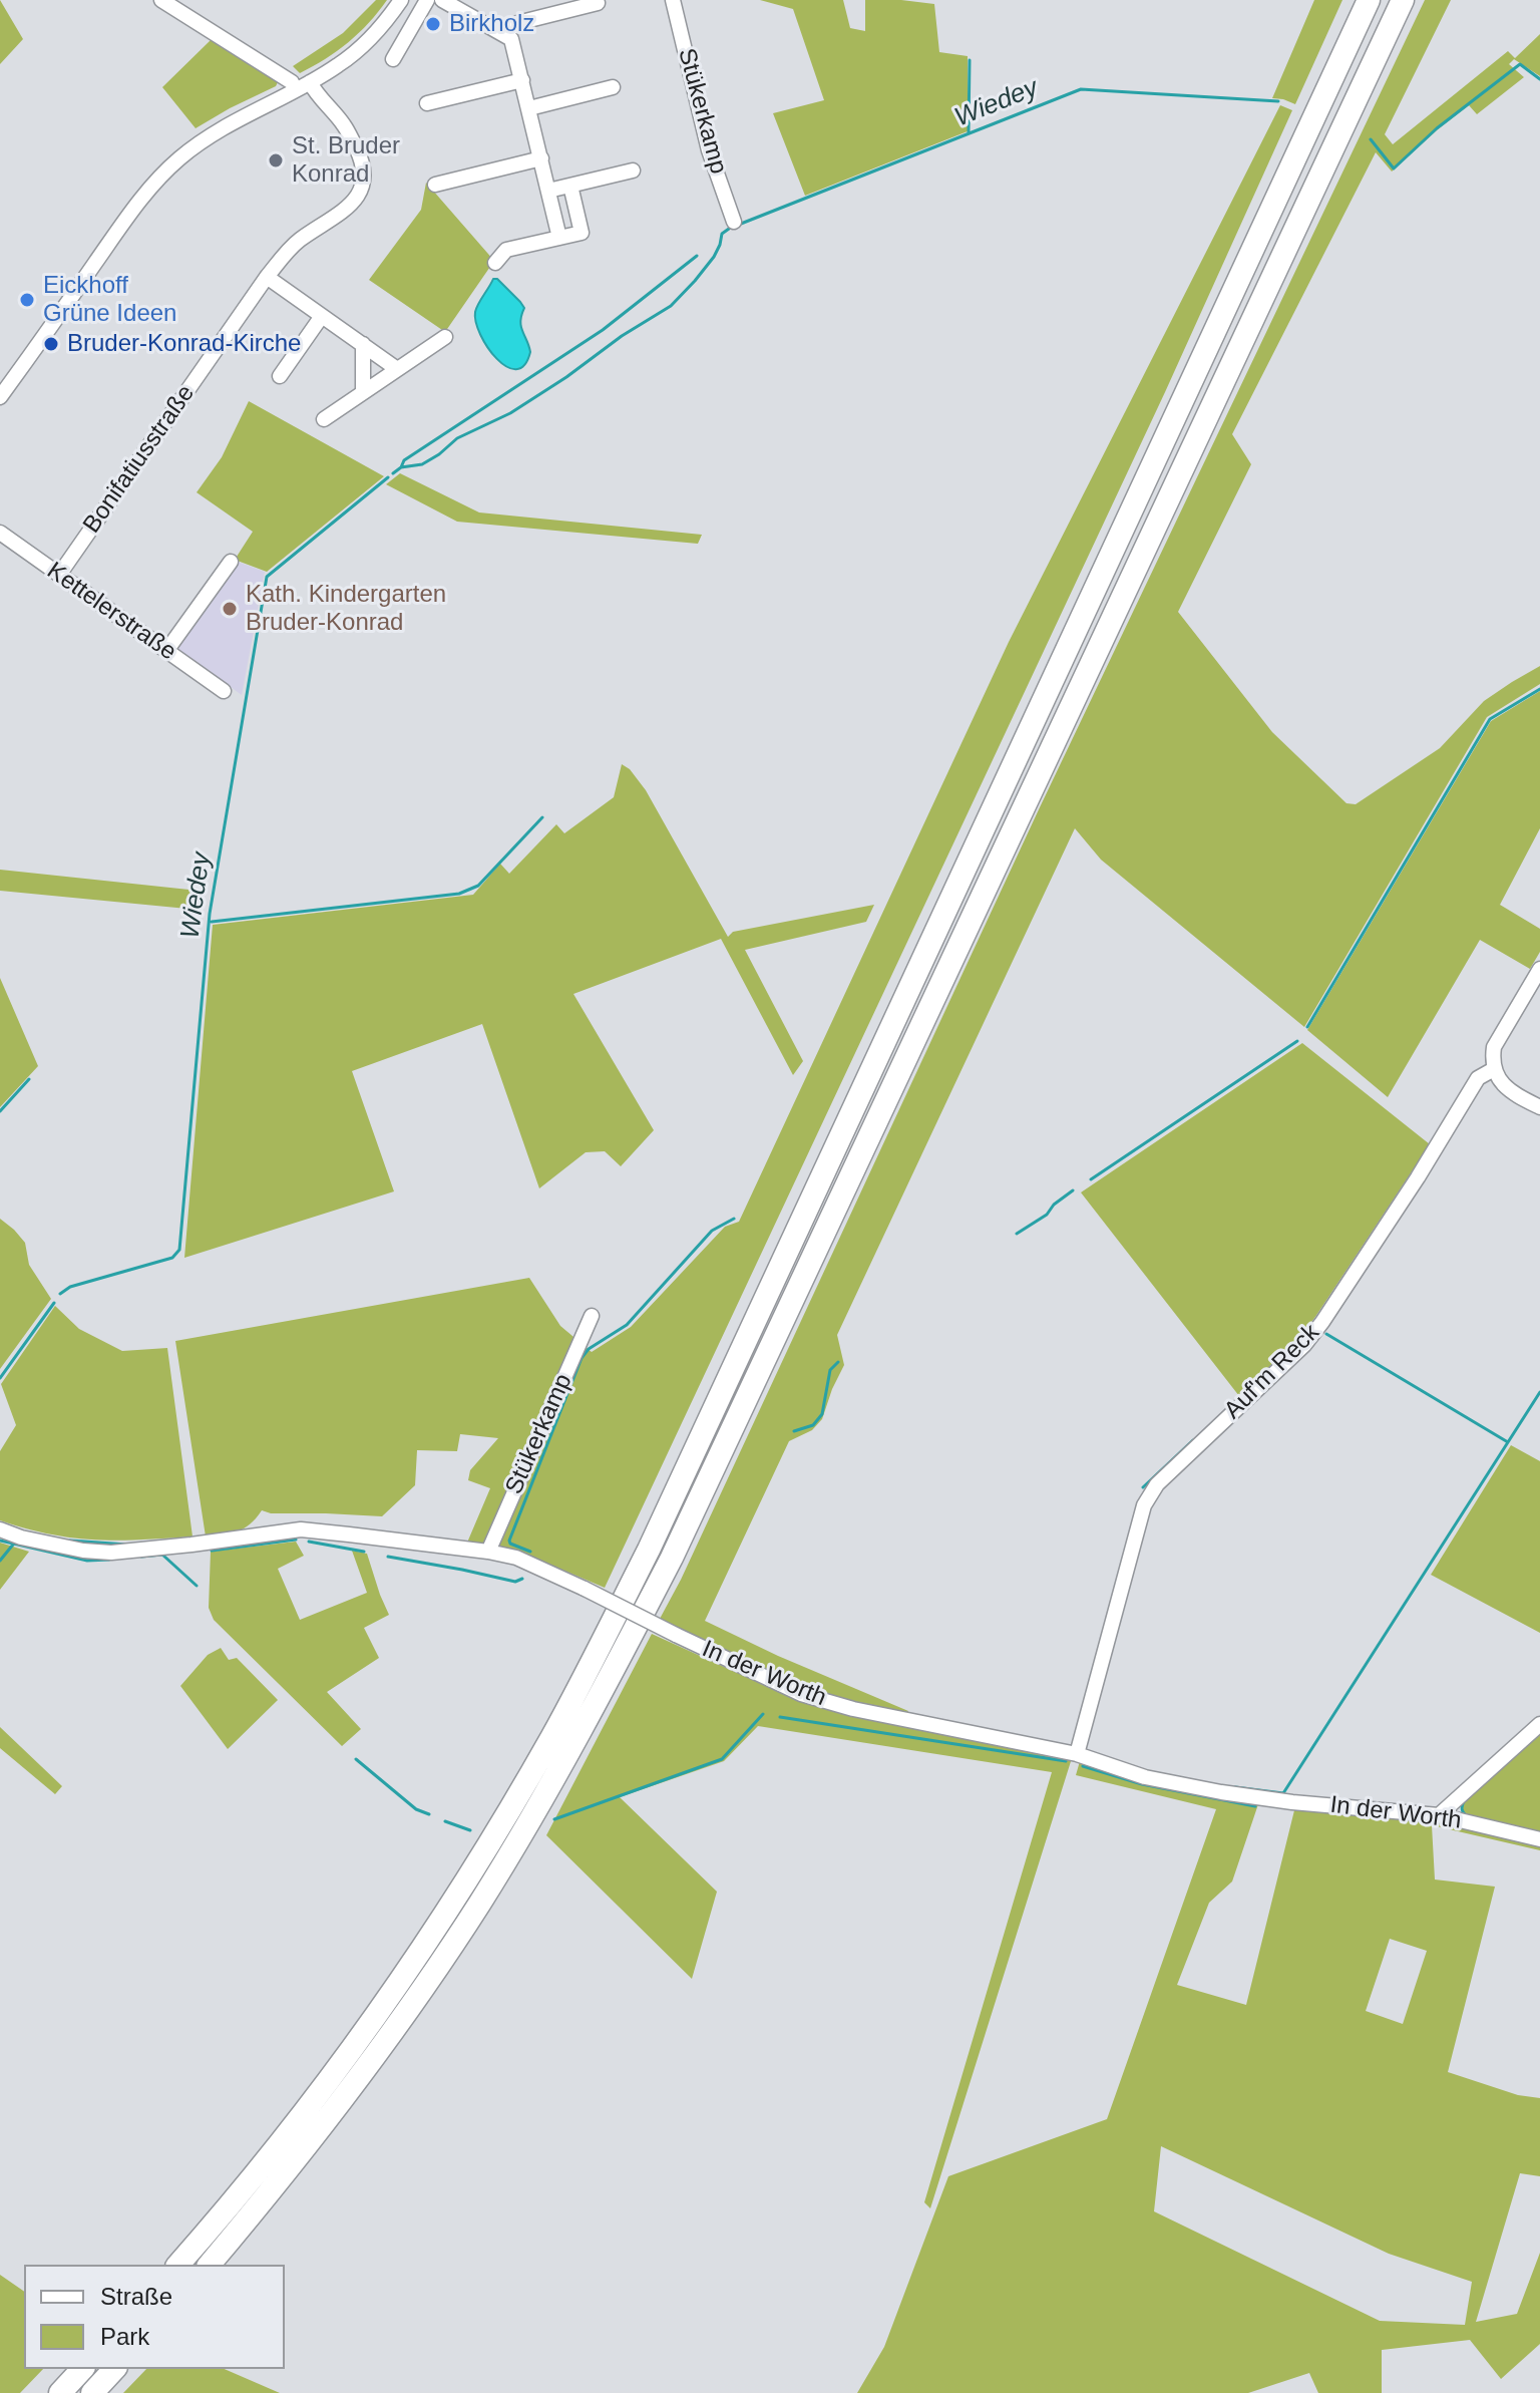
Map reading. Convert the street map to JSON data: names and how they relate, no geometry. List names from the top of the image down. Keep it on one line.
{"streets":{"street":["Stükerkamp","Bonifatiusstraße","Kettelerstraße","Auf'm Reck","In der Worth"]},"crossings":[["Stükerkamp","In der Worth"],["Bonifatiusstraße","Kettelerstraße"],["Auf'm Reck","In der Worth"]],"water":["Wiedey"],"places":["Birkholz","St. Bruder Konrad","Eickhoff Grüne Ideen","Bruder-Konrad-Kirche","Kath. Kindergarten Bruder-Konrad"],"legend":["Straße","Park"]}
